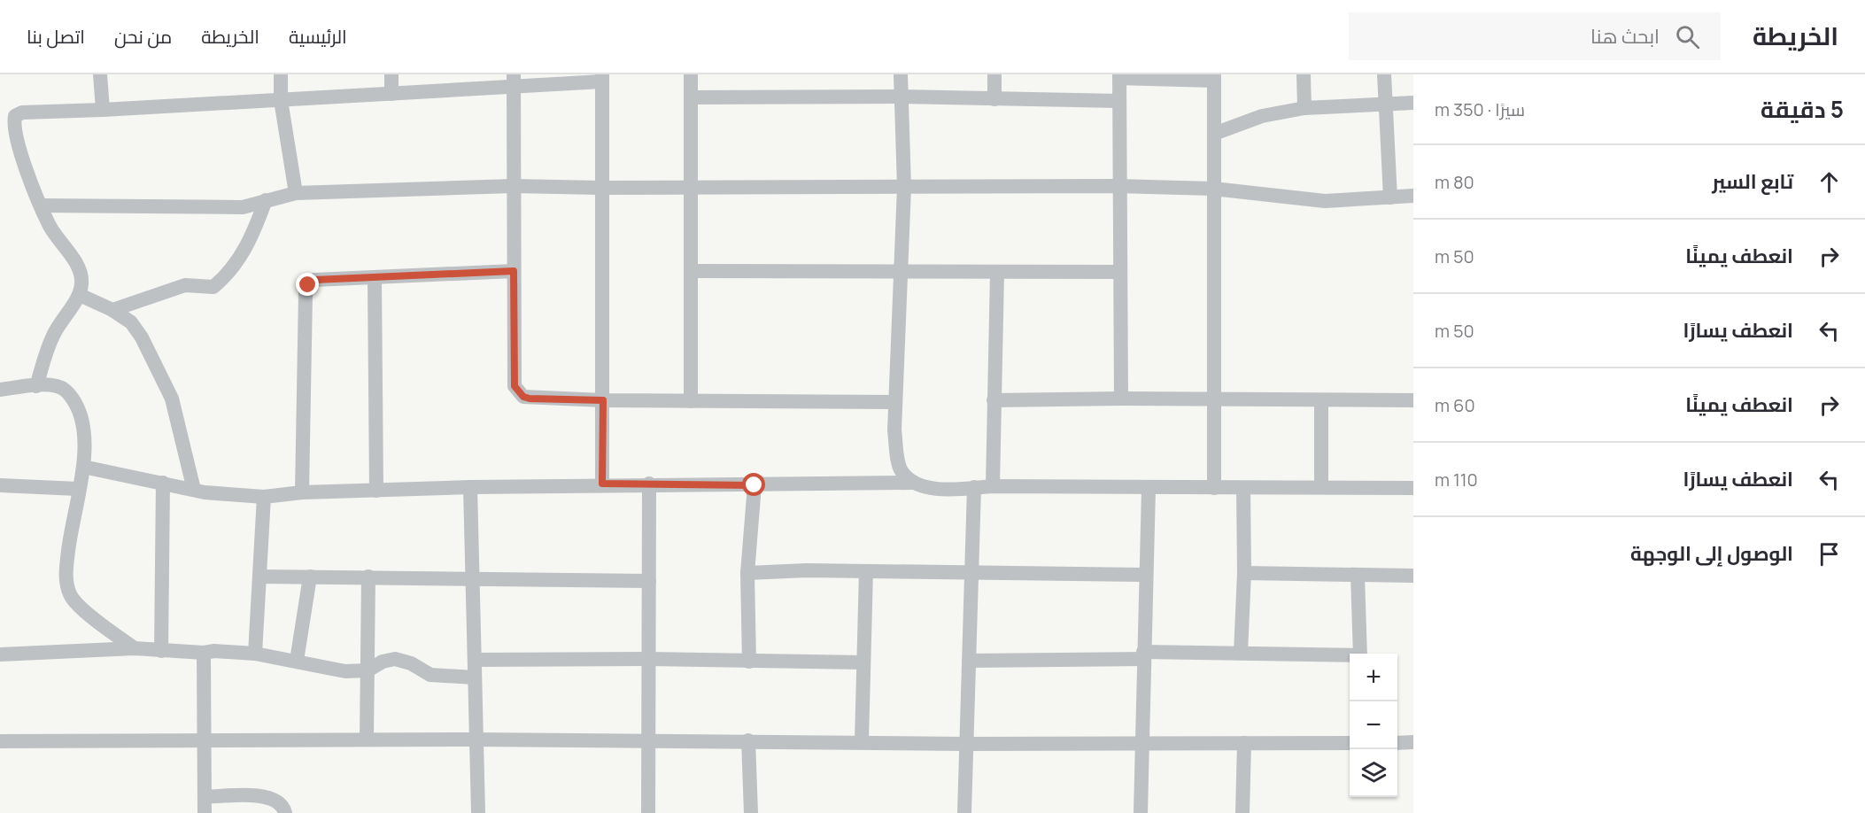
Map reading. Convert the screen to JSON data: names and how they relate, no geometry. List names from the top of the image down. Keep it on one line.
{"page":{"header":"الخريطة","search":"ابحث هنا","nav":["الرئيسية","الخريطة","من نحن","اتصل بنا"],"heading":["5 دقيقة","سيرًا · 350 m"],"list":[["تابع السير","80 m"],["انعطف يمينًا","50 m"],["انعطف يسارًا","50 m"],["انعطف يمينًا","60 m"],["انعطف يسارًا","110 m"],"الوصول إلى الوجهة"],"map_buttons":["+","−"]}}
